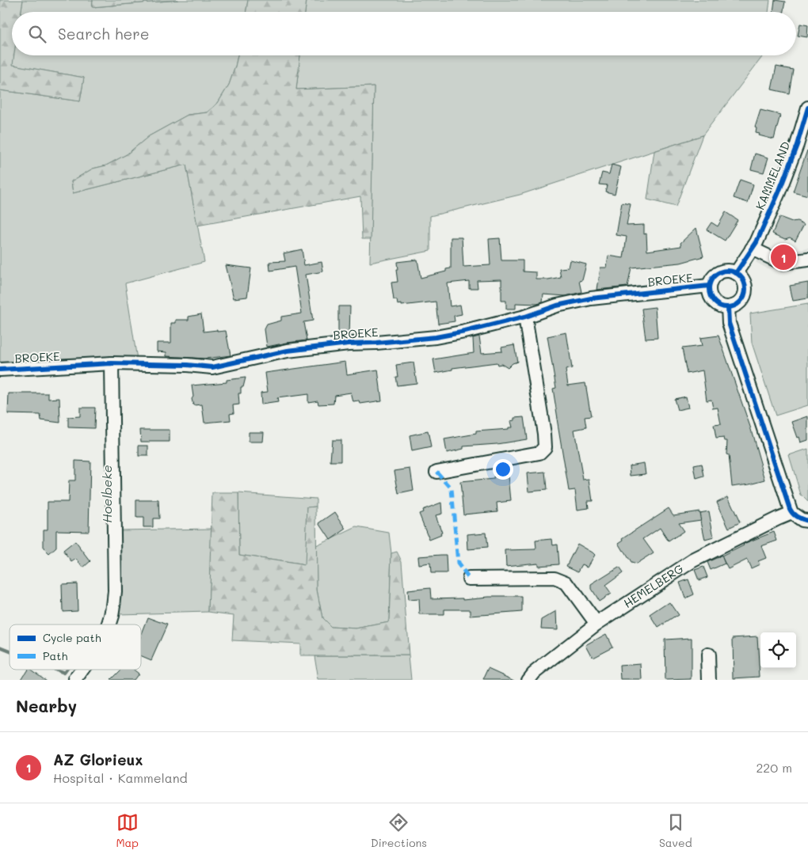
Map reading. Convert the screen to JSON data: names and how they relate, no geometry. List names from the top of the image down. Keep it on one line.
{"streets":{"street":["KAMMELAND","BROEKE","HEMELBERG"]},"crossings":[["KAMMELAND","BROEKE"]],"water":["Hoelbeke"],"legend":["Cycle path","Path"],"page":{"search":"Search here","pins":"1","heading":"Nearby","list":[{"mark":"1","name":"AZ Glorieux","note":"Hospital · Kammeland","value":"220 m"}],"nav":["Map","Directions","Saved"]}}
